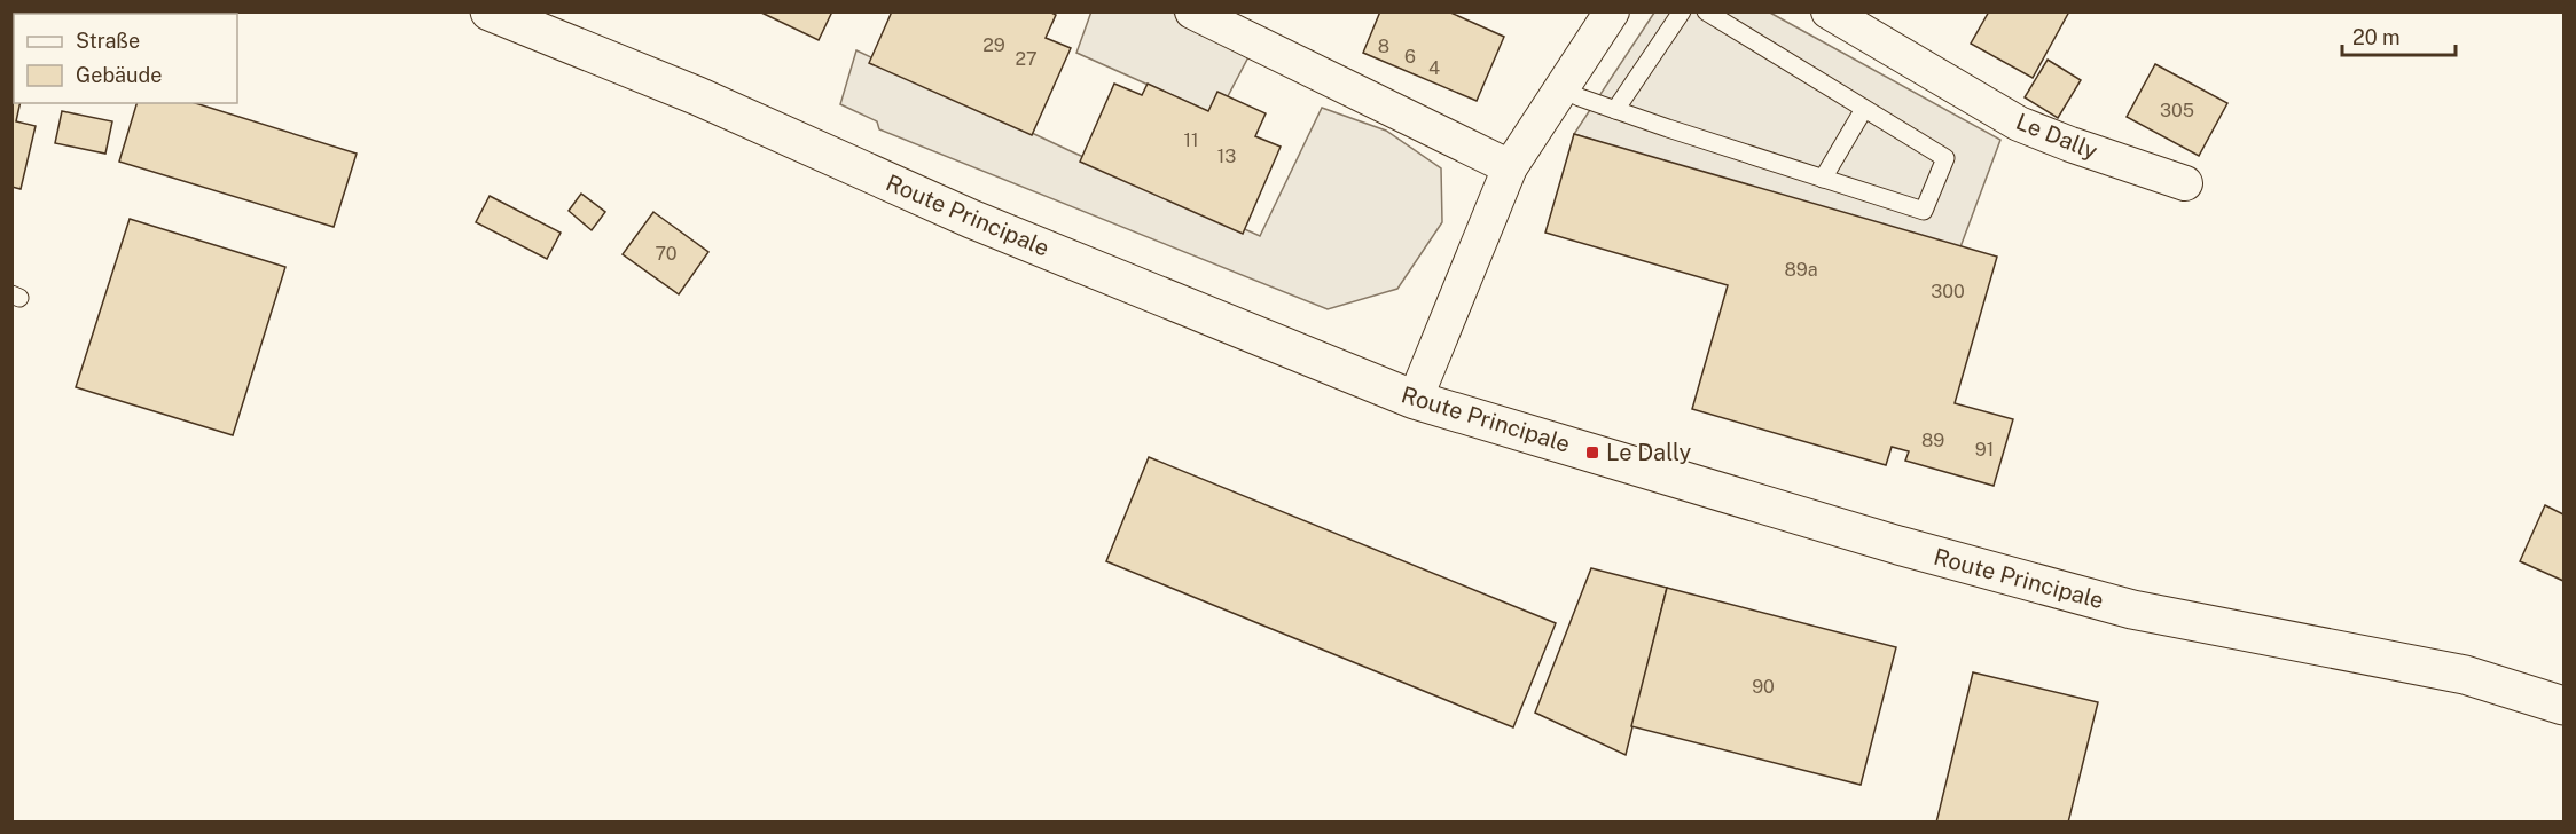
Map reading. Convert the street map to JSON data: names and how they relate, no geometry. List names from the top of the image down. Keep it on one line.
{"streets":{"main road":["Route Principale"],"street":["Le Dally"]},"places":{"transit":["Le Dally"]},"house_numbers":["29","8","6","27","4","305","11","13","70","89a","300","89","91","90"],"legend":["Straße","Gebäude"],"scale_bar":"20 m"}
